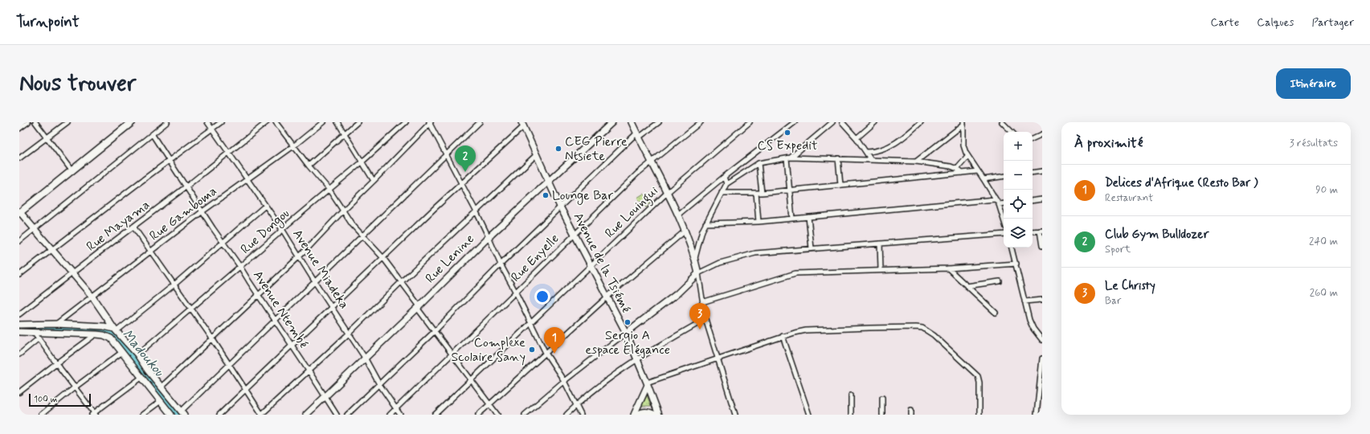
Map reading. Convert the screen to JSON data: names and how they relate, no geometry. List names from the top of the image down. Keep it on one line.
{"streets":{"street":["Rue Louingui","Rue Gamboma","Rue Mayama","Rue Dongou","Rue Enyelle","Rue Lenine","Avenue de la Tsiémé","Avenue Miadeka","Avenue Ntembé"]},"crossings":[["Rue Louingui","Avenue de la Tsiémé"],["Rue Gamboma","Avenue Miadeka"],["Rue Gamboma","Avenue Ntembé"],["Rue Mayama","Avenue Miadeka"],["Rue Mayama","Avenue Ntembé"],["Rue Dongou","Avenue Miadeka"],["Rue Dongou","Avenue Ntembé"],["Rue Enyelle","Avenue de la Tsiémé"],["Rue Enyelle","Avenue Miadeka"],["Rue Lenine","Avenue de la Tsiémé"],["Rue Lenine","Avenue Miadeka"],["Rue Lenine","Avenue Ntembé"]],"water":["Madoukou"],"places":["CS Expedit","CEG Pierre Ntsiete","Lounge Bar","Sergio A espace Élégance","Complexe Scolaire Sany"],"scale_bar":"100 m","page":{"header":"Turnpoint","nav":["Carte","Calques","Partager"],"buttons":"Itinéraire","title":"Nous trouver","heading":["À proximité","3 résultats"],"map_buttons":["+","−"],"pins":["2","3","1"],"list":[{"mark":"1","name":"Delices d'Afrique (Resto Bar )","note":"Restaurant","value":"90 m"},{"mark":"2","name":"Club Gym Bulldozer","note":"Sport","value":"240 m"},{"mark":"3","name":"Le Christy","note":"Bar","value":"260 m"}],"scale":"100 m"}}
